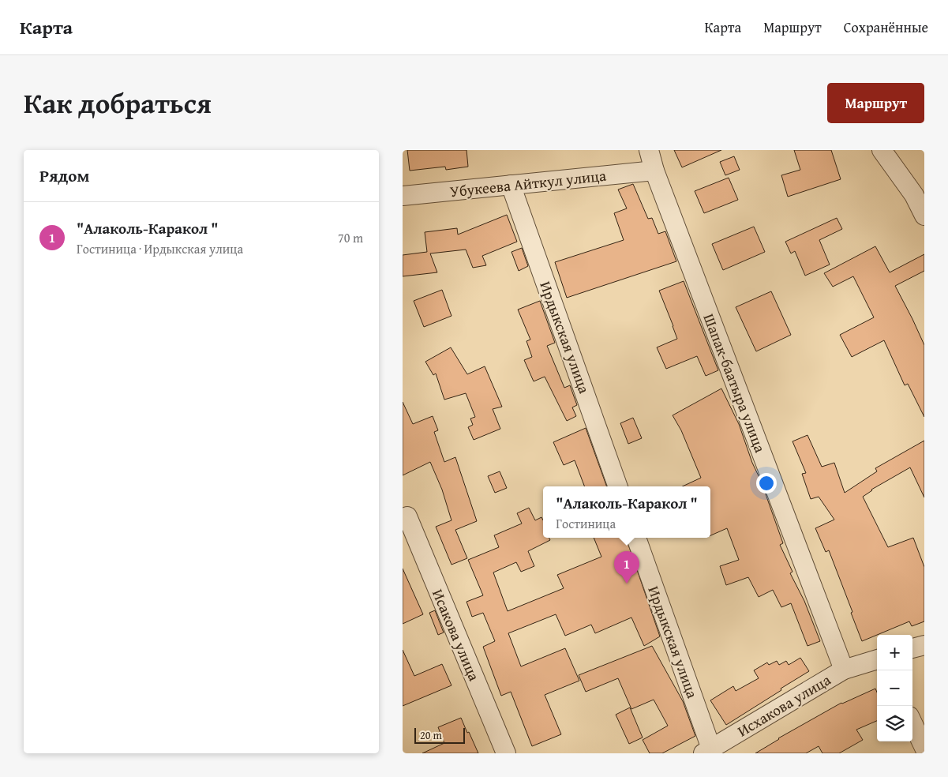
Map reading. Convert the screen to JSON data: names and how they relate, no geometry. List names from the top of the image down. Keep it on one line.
{"streets":{"street":["Убукеева Айткул улица","Ирдыкская улица","Шапак-баатыра улица","Исакова улица","Исхакова улица"]},"crossings":[["Убукеева Айткул улица","Ирдыкская улица"],["Убукеева Айткул улица","Шапак-баатыра улица"],["Ирдыкская улица","Исхакова улица"],["Шапак-баатыра улица","Исхакова улица"]],"scale_bar":"20 m","page":{"header":"Карта","nav":["Карта","Маршрут","Сохранённые"],"title":"Как добраться","buttons":"Маршрут","heading":"Рядом","list":[{"mark":"1","name":"\"Алаколь-Каракол \"","note":"Гостиница · Ирдыкская улица","value":"70 m"}],"popup":["\"Алаколь-Каракол \"","Гостиница"],"pins":"1","map_buttons":["+","−"],"scale":"20 m"}}
